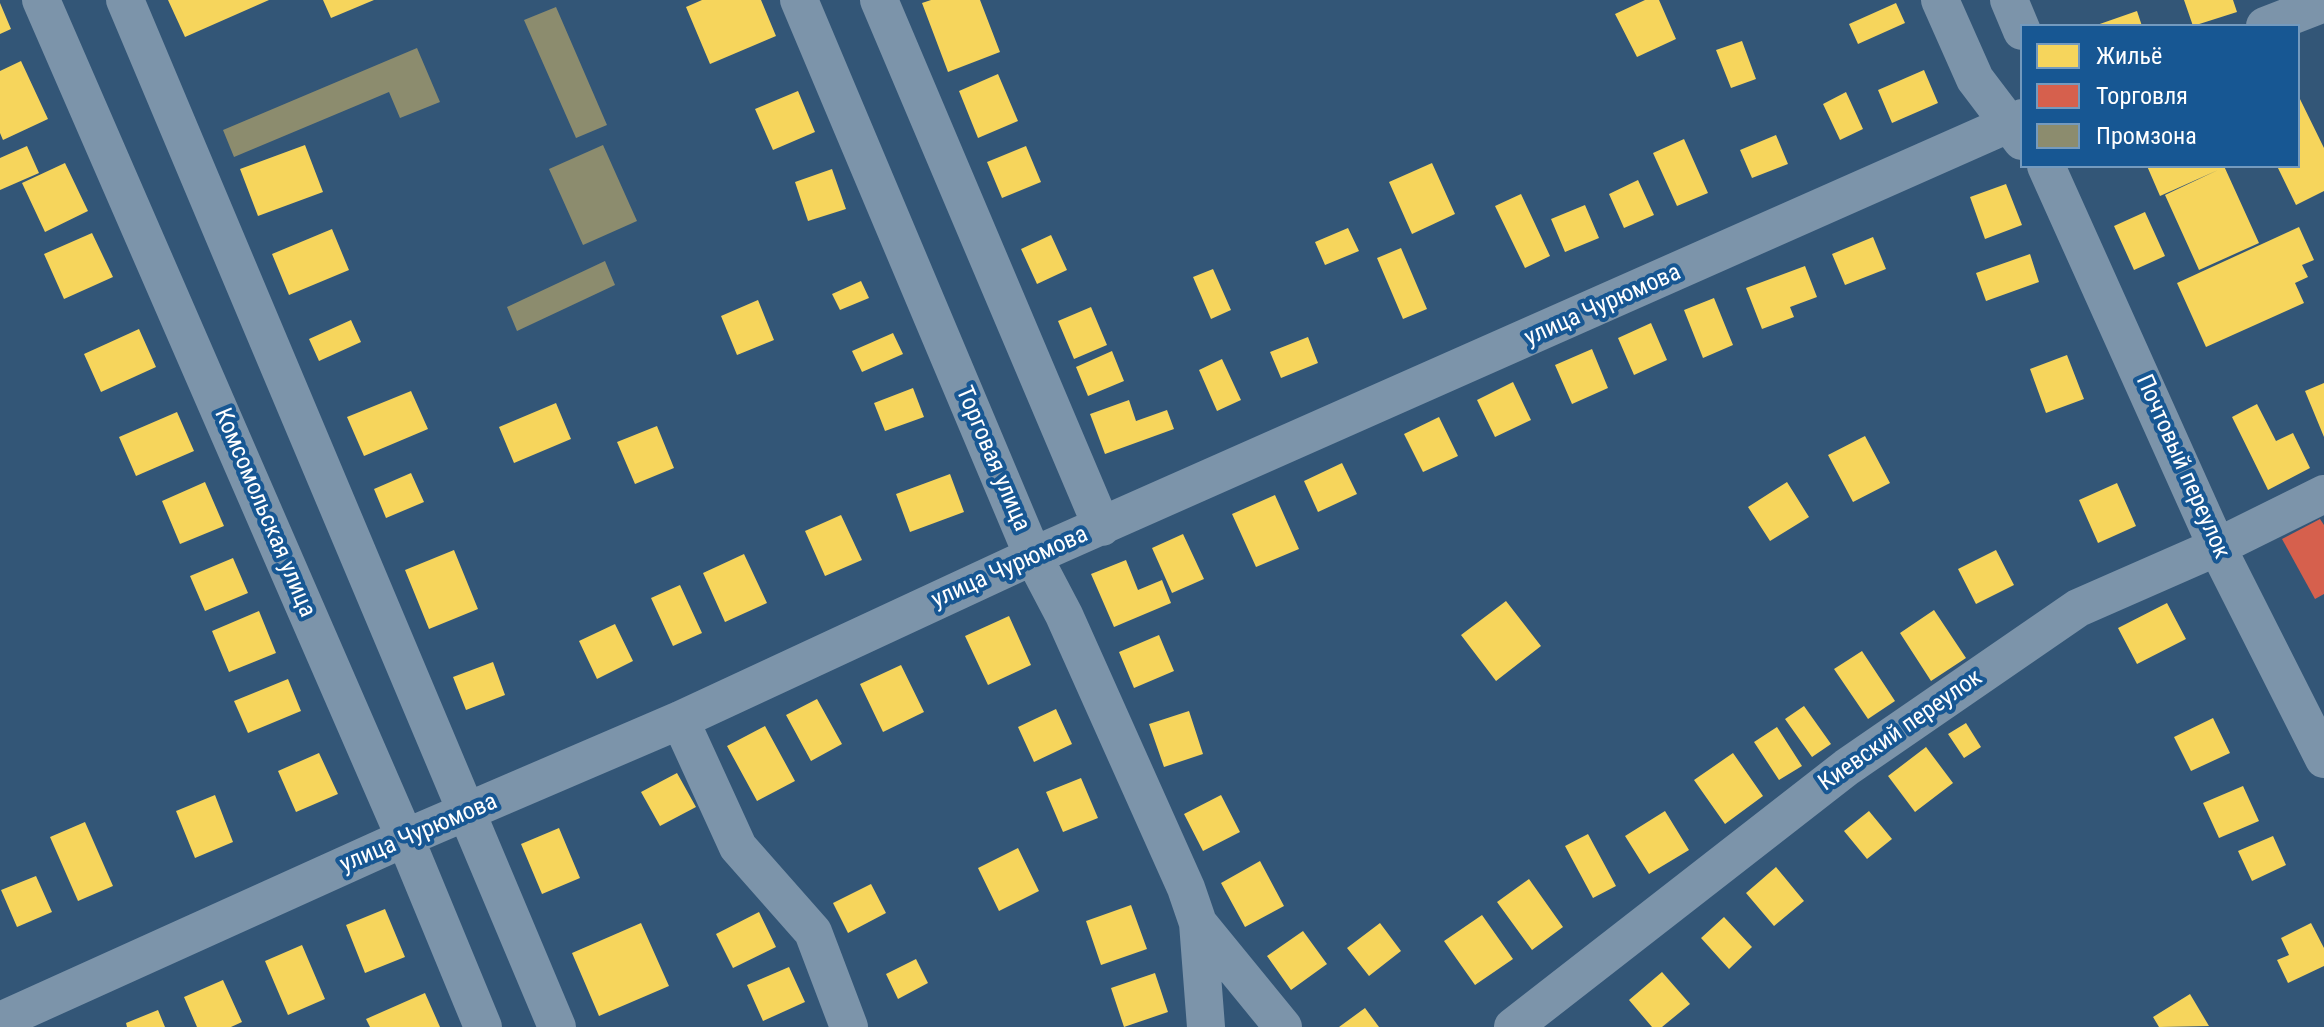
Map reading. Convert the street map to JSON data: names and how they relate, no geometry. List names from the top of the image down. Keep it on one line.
{"streets":{"street":["улица Чурюмова","Торговая улица","Почтовый переулок","Комсомольская улица","Киевский переулок"]},"crossings":[["улица Чурюмова","Торговая улица"],["улица Чурюмова","Комсомольская улица"],["Почтовый переулок","Киевский переулок"]],"legend":["Жильё","Торговля","Промзона"]}
